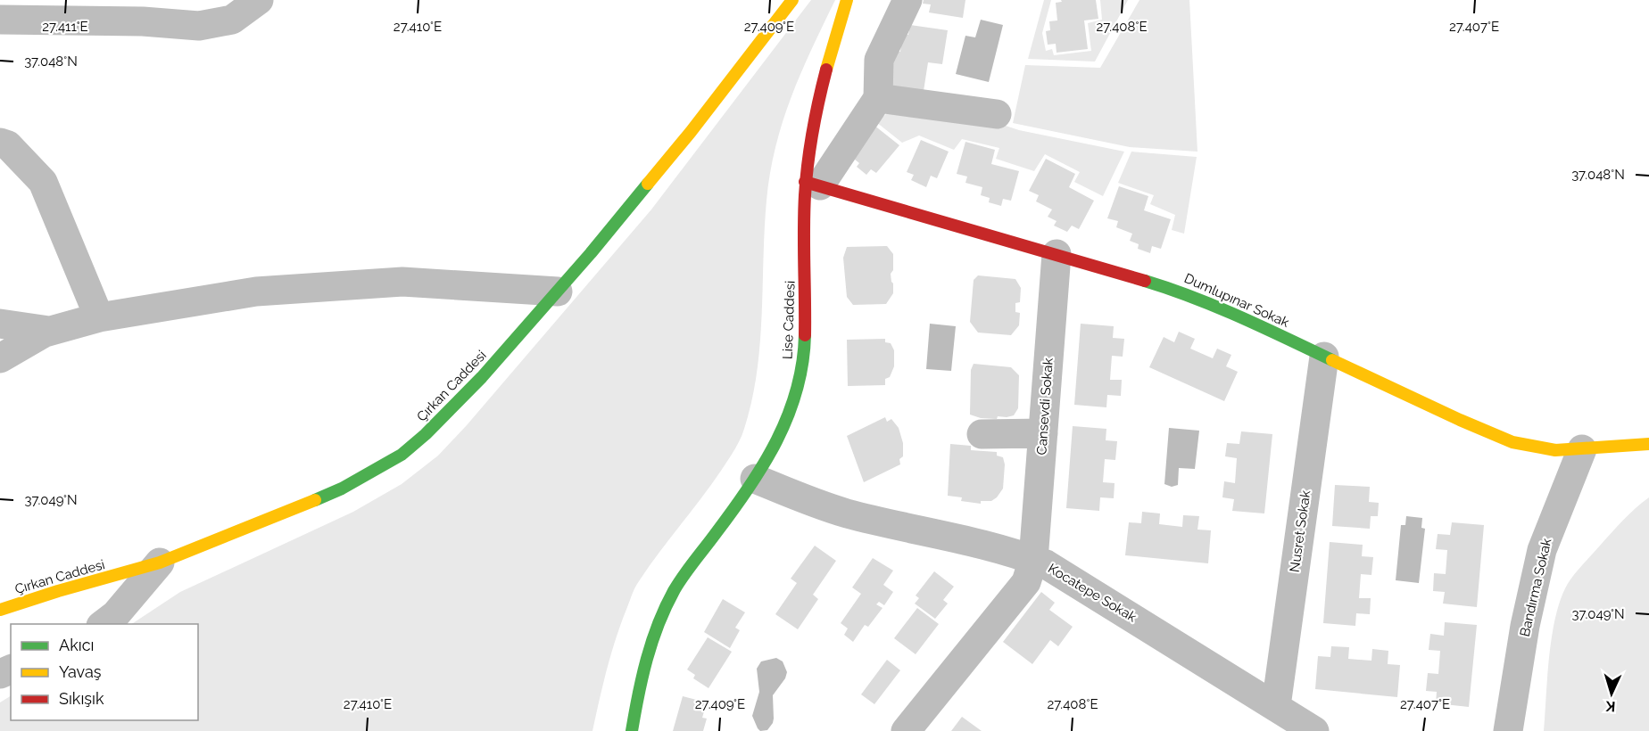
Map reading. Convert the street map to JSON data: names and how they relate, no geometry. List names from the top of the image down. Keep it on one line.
{"streets":{"street":["Dumlupınar Sokak","Lise Caddesi","Çırkan Caddesi","Cansevdi Sokak","Nusret Sokak","Bandırma Sokak","Kocatepe Sokak"]},"crossings":[["Dumlupınar Sokak","Lise Caddesi"],["Dumlupınar Sokak","Cansevdi Sokak"],["Dumlupınar Sokak","Nusret Sokak"],["Dumlupınar Sokak","Bandırma Sokak"],["Lise Caddesi","Kocatepe Sokak"],["Cansevdi Sokak","Kocatepe Sokak"],["Nusret Sokak","Kocatepe Sokak"]],"legend":["Akıcı","Yavaş","Sıkışık"],"north":"bottom","coordinates":["27.411°E","27.410°E","27.409°E","27.408°E","27.407°E","37.048°N","37.049°N"]}
